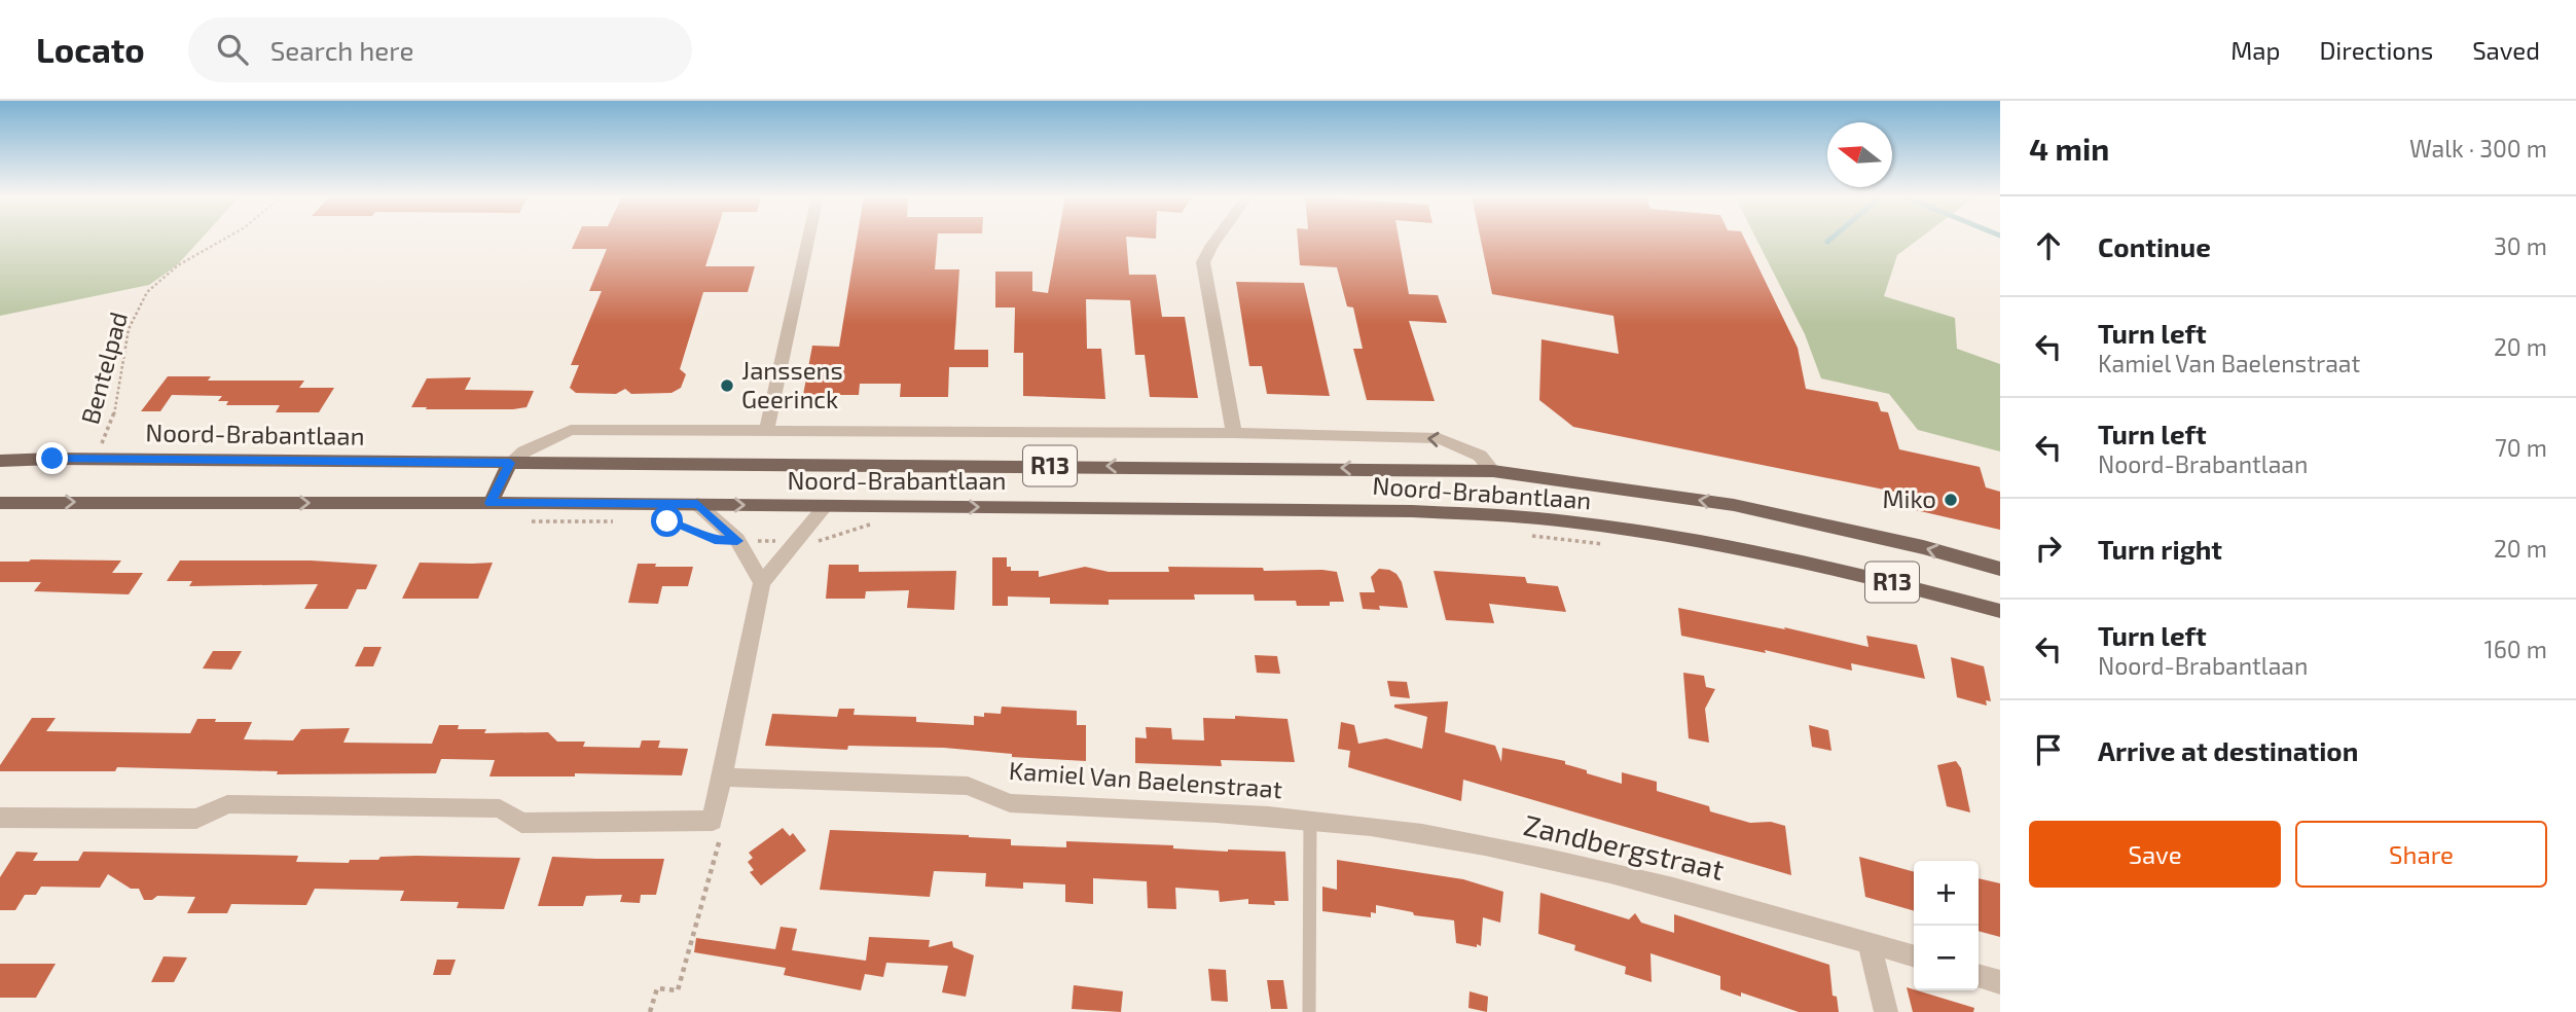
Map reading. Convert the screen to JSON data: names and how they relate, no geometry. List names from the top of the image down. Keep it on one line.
{"streets":{"main road":["Noord-Brabantlaan","R13"],"street":["Kamiel Van Baelenstraat","Zandbergstraat"],"path":["Bentelpad"]},"crossings":[["Kamiel Van Baelenstraat","Zandbergstraat"]],"places":["Janssens Geerinck","Miko"],"north":"left","page":{"header":"Locato","search":"Search here","nav":["Map","Directions","Saved"],"heading":["4 min","Walk · 300 m"],"list":[["Continue","30 m"],["Turn left","Kamiel Van Baelenstraat","20 m"],["Turn left","Noord-Brabantlaan","70 m"],["Turn right","20 m"],["Turn left","Noord-Brabantlaan","160 m"],"Arrive at destination"],"buttons":["Save","Share"],"map_buttons":["+","−"]}}
